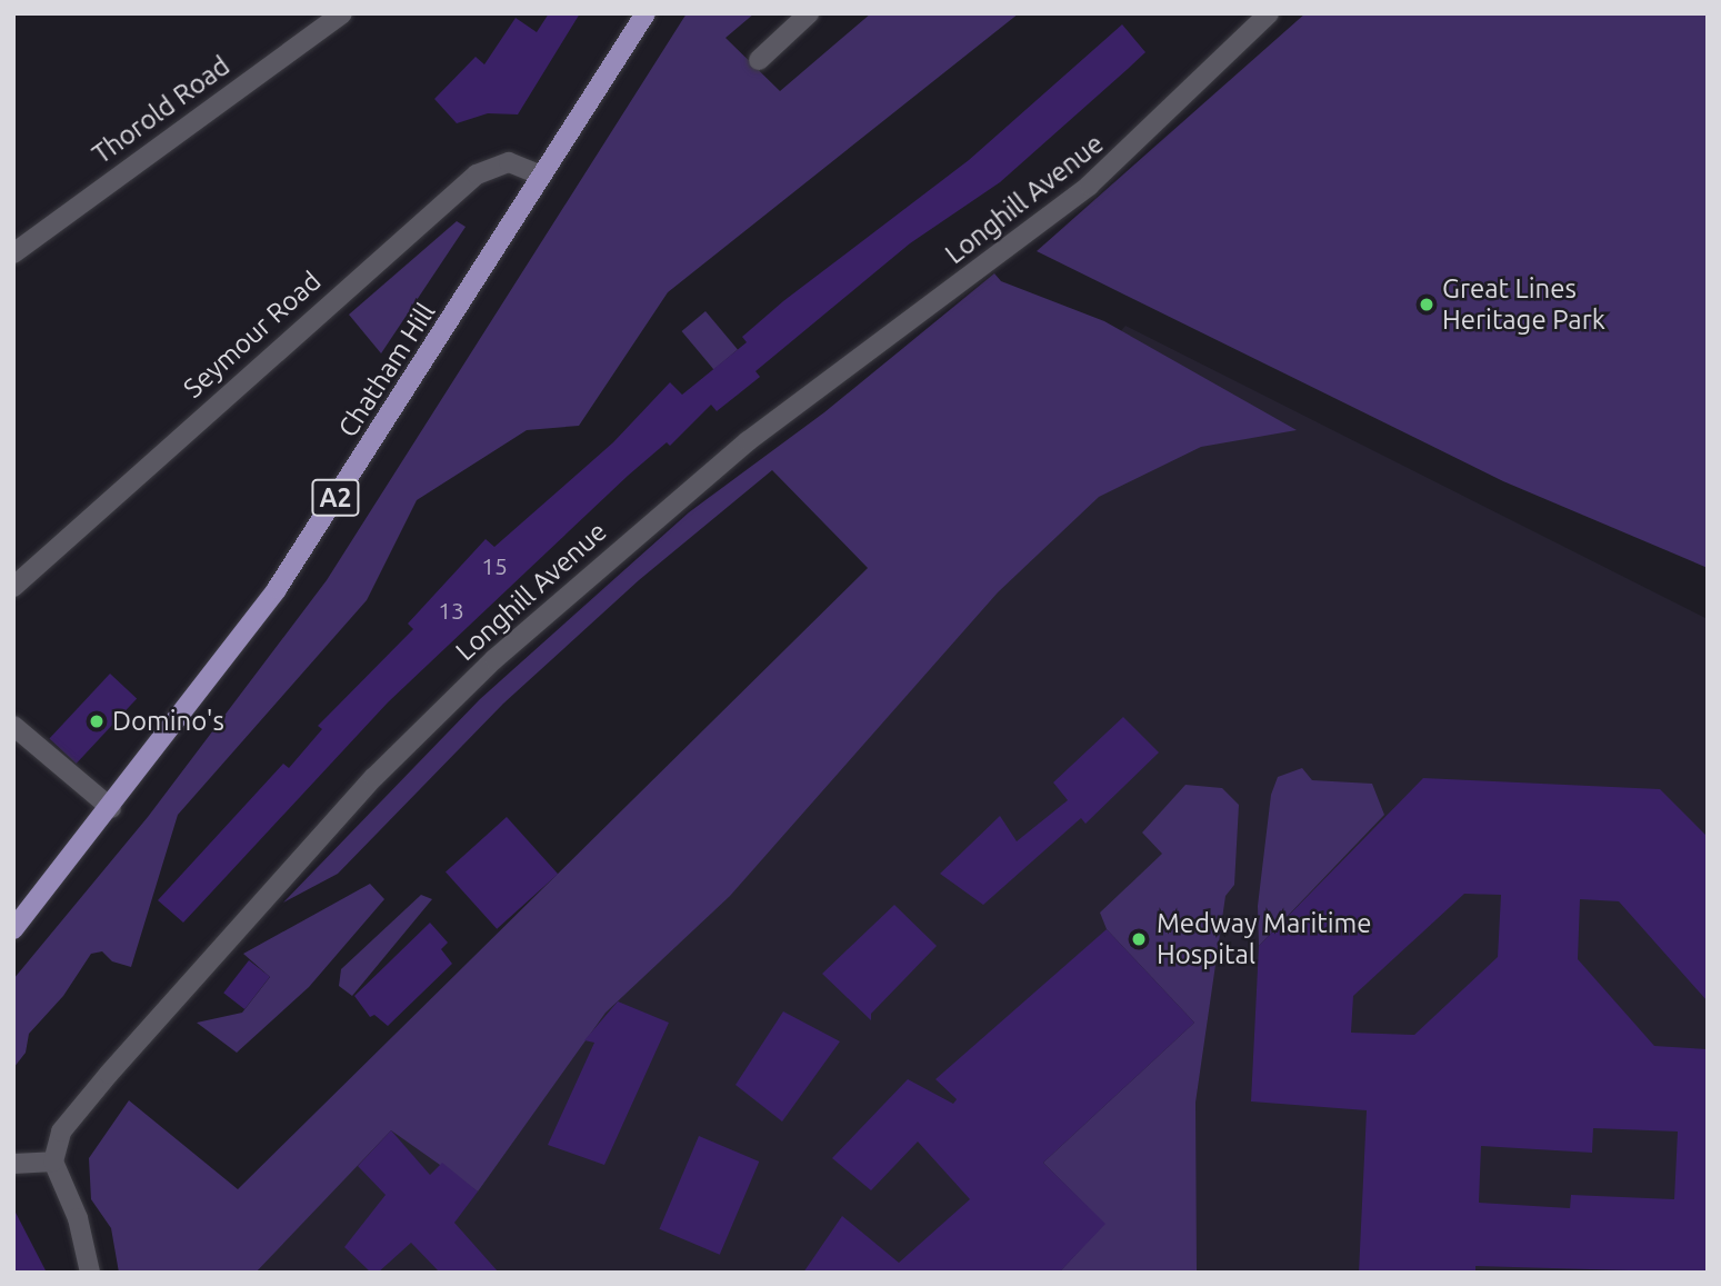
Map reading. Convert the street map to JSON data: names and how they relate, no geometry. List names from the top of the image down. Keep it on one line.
{"streets":{"main road":["Chatham Hill","A2"],"street":["Thorold Road","Longhill Avenue","Seymour Road"]},"crossings":[["Seymour Road","Chatham Hill"]],"places":["Great Lines Heritage Park","Domino's","Medway Maritime Hospital"],"house_numbers":["15","13"]}
